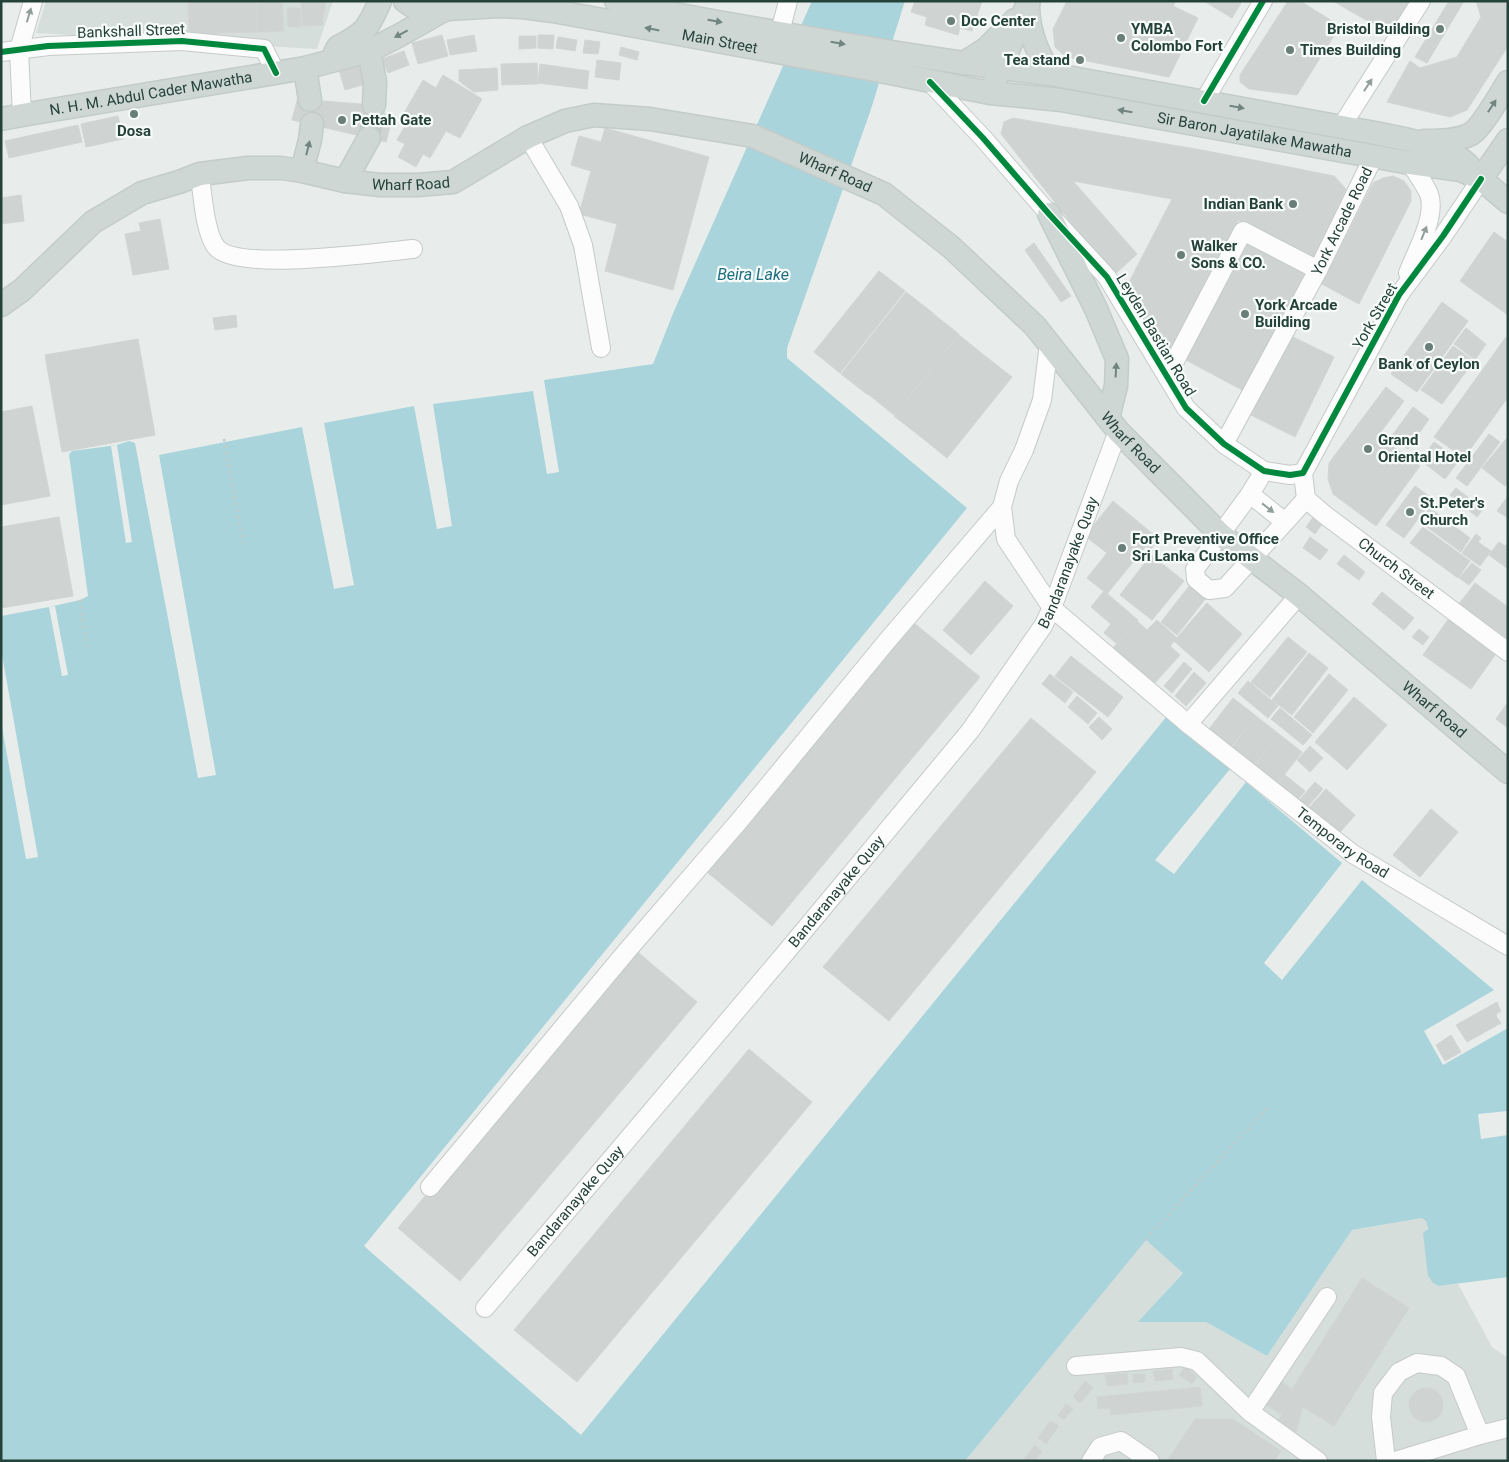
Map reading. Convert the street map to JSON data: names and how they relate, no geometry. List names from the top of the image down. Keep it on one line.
{"streets":{"main road":["Main Street","N. H. M. Abdul Cader Mawatha","Sir Baron Jayatilake Mawatha","Wharf Road","York Street"],"street":["Bankshall Street","York Arcade Road","Leyden Bastian Road","Bandaranayake Quay","Church Street","Temporary Road"]},"crossings":[["Bankshall Street","N. H. M. Abdul Cader Mawatha"],["Main Street","N. H. M. Abdul Cader Mawatha"],["Main Street","Sir Baron Jayatilake Mawatha"],["Main Street","Leyden Bastian Road"],["Sir Baron Jayatilake Mawatha","York Arcade Road"],["Sir Baron Jayatilake Mawatha","York Street"],["Wharf Road","Bandaranayake Quay"],["York Arcade Road","Leyden Bastian Road"],["York Street","Leyden Bastian Road"],["Bandaranayake Quay","Temporary Road"]],"water":["Beira Lake"],"places":["Doc Center","Bristol Building","YMBA Colombo Fort","Times Building","Tea stand","Dosa","Pettah Gate","Indian Bank","Walker Sons & CO.","York Arcade Building","Bank of Ceylon","Grand Oriental Hotel","St.Peter's Church","Fort Preventive Office Sri Lanka Customs"]}
